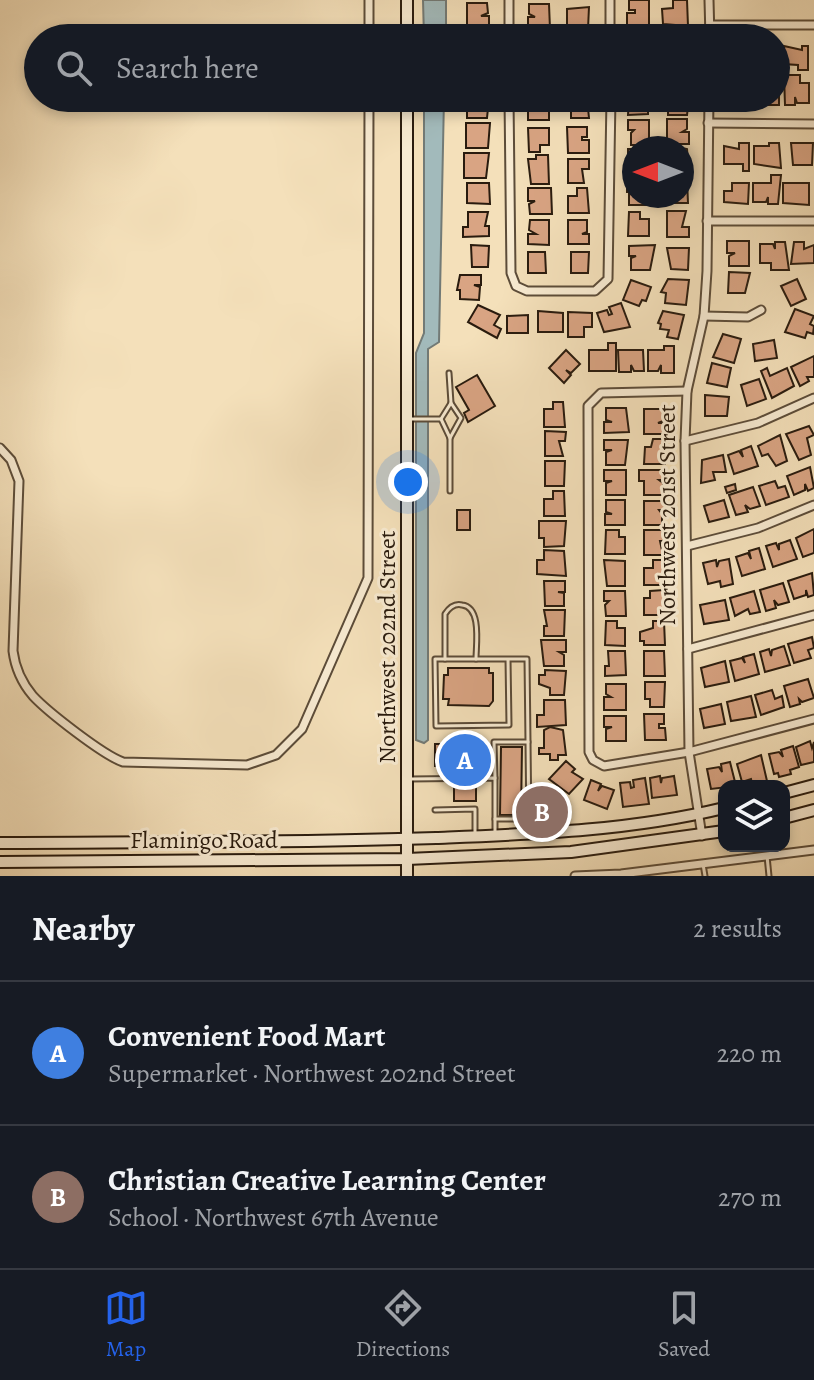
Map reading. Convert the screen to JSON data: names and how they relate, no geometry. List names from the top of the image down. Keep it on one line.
{"streets":{"main road":["Northwest 202nd Street","Flamingo Road"],"street":["Northwest 201st Street"]},"crossings":[["Northwest 201st Street","Flamingo Road"],["Northwest 202nd Street","Flamingo Road"]],"north":"left","page":{"search":"Search here","pins":["A","B"],"heading":["Nearby","2 results"],"list":[{"mark":"A","name":"Convenient Food Mart","note":"Supermarket · Northwest 202nd Street","value":"220 m"},{"mark":"B","name":"Christian Creative Learning Center","note":"School · Northwest 67th Avenue","value":"270 m"}],"nav":["Map","Directions","Saved"]}}
